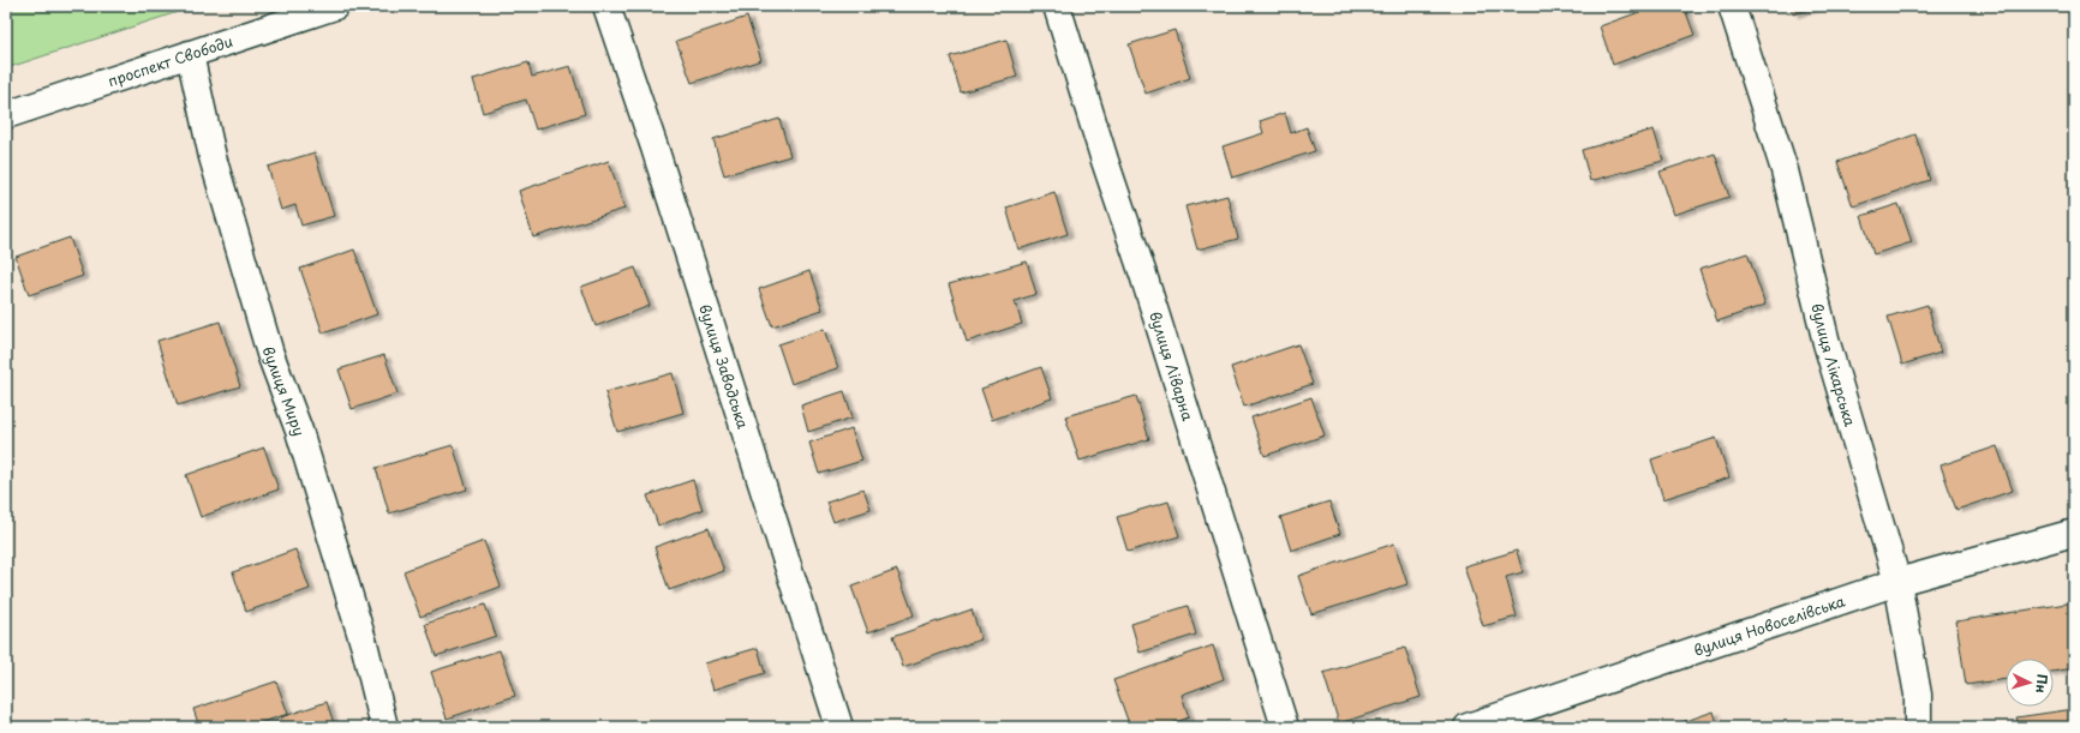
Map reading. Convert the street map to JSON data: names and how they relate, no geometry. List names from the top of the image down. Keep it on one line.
{"streets":{"street":["проспект Свободи","вулиця Лікарська","вулиця Заводська","вулиця Ліварна","вулиця Миру","вулиця Новоселівська"]},"crossings":[["проспект Свободи","вулиця Миру"],["вулиця Лікарська","вулиця Новоселівська"]],"north":"right"}
